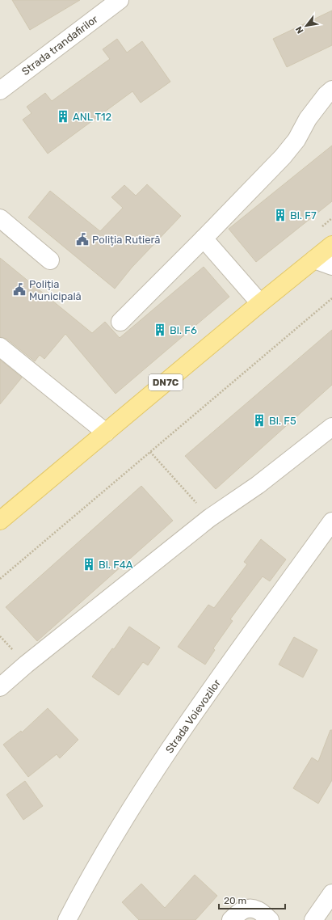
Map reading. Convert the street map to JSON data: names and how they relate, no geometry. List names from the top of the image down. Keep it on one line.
{"streets":{"main road":["DN7C"],"street":["Strada trandafirilor","Strada Voievozilor"]},"places":{"building":["ANL T12","Bl. F7","Bl. F6","Bl. F5","Bl. F4A"],"public building":["Poliția Rutieră","Poliția Municipală"]},"scale_bar":"20 m","north":"bottom left"}
